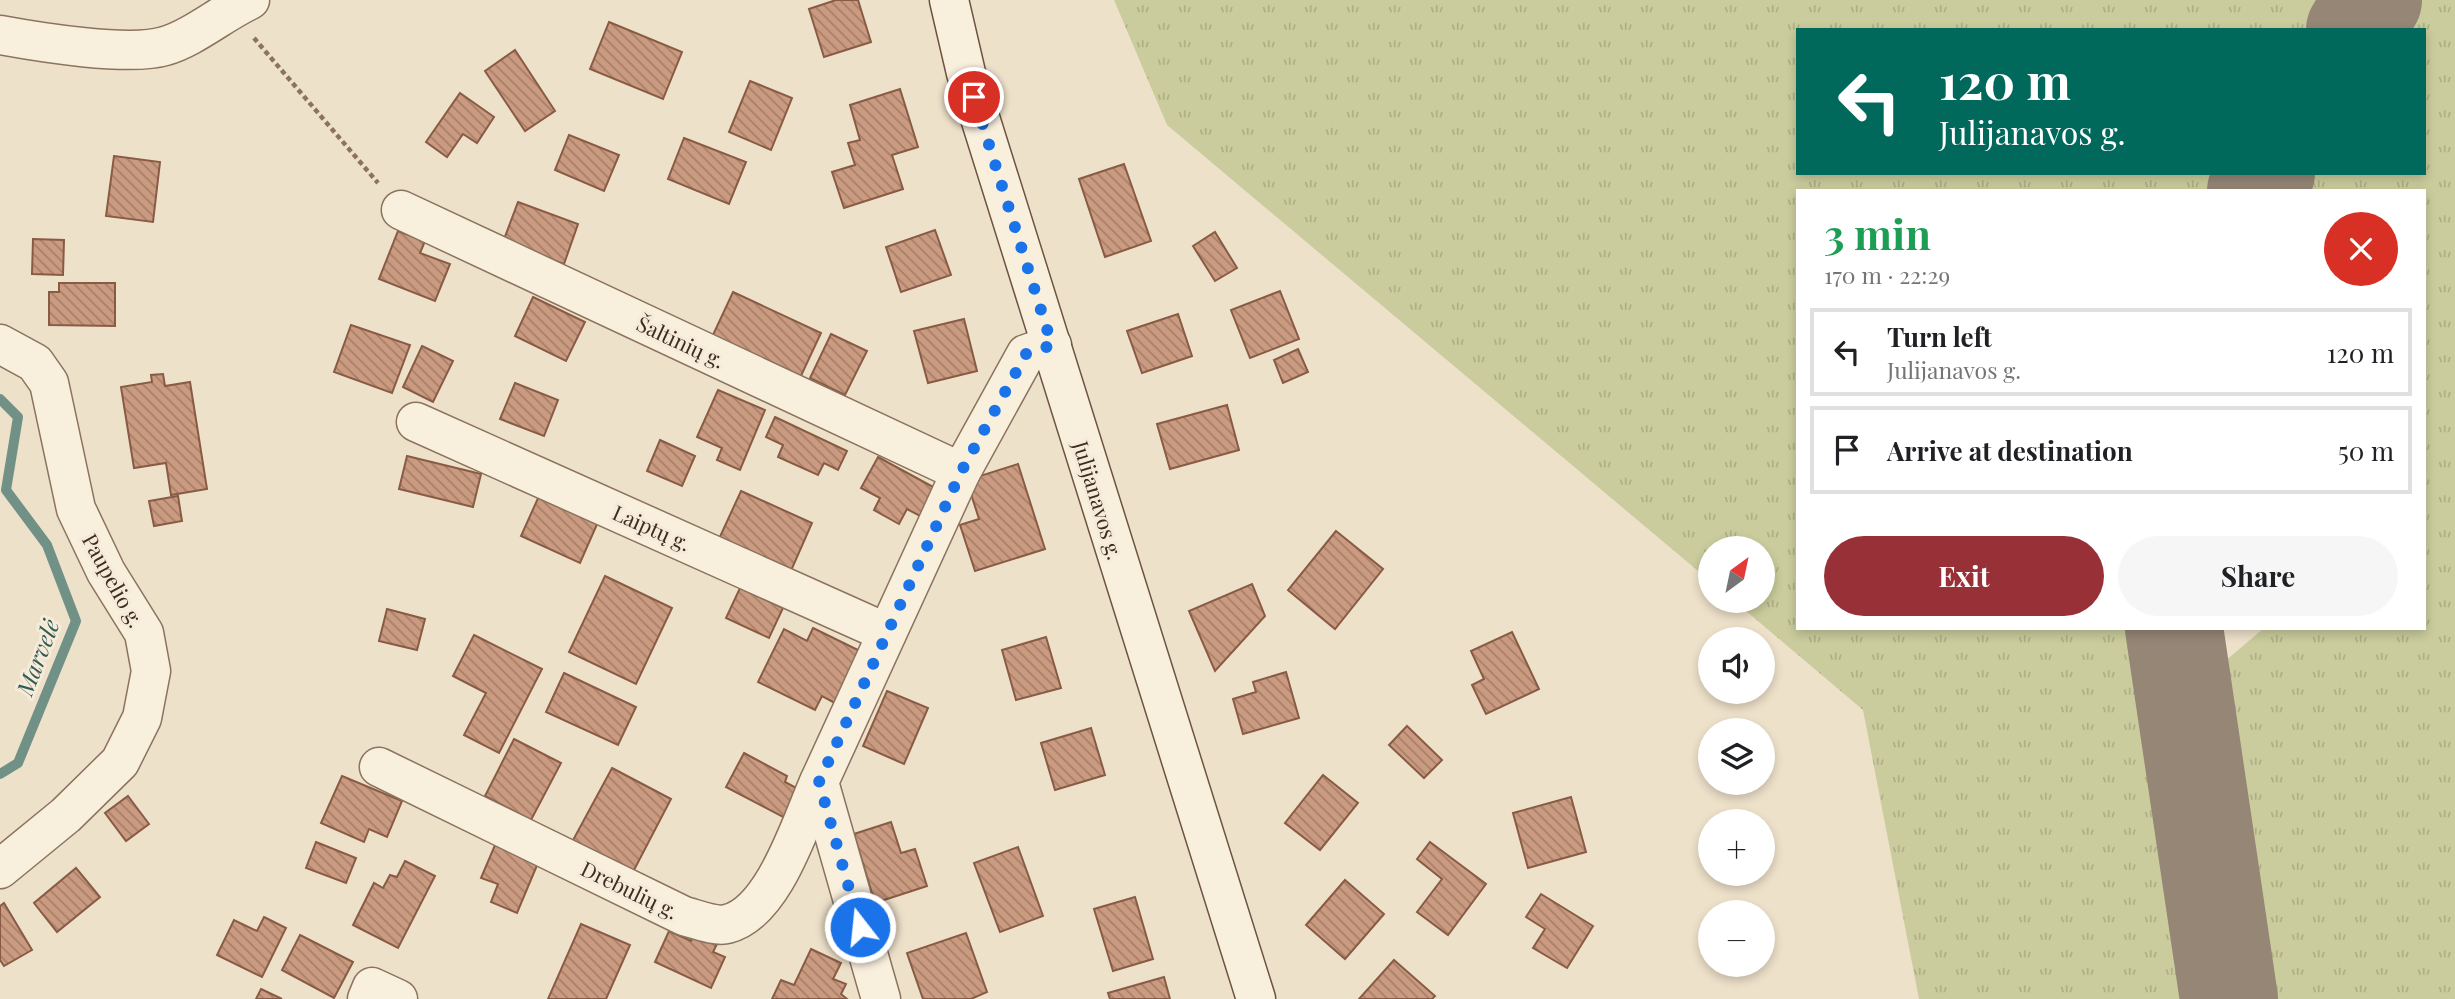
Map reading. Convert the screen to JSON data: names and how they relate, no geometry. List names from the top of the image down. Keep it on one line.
{"streets":{"street":["Šaltinių g.","Julijanavos g.","Laiptų g.","Paupelio g.","Drebulių g."]},"crossings":[["Šaltinių g.","Drebulių g."],["Julijanavos g.","Drebulių g."],["Laiptų g.","Drebulių g."]],"water":["Marvelė"],"north":"top right","page":{"turn":["120 m","Julijanavos g."],"heading":["3 min","170 m · 22:29"],"list":[{"name":"Turn left","note":"Julijanavos g.","value":"120 m"},{"name":"Arrive at destination","value":"50 m"}],"buttons":["Exit","Share"],"map_buttons":["+","−"]}}
